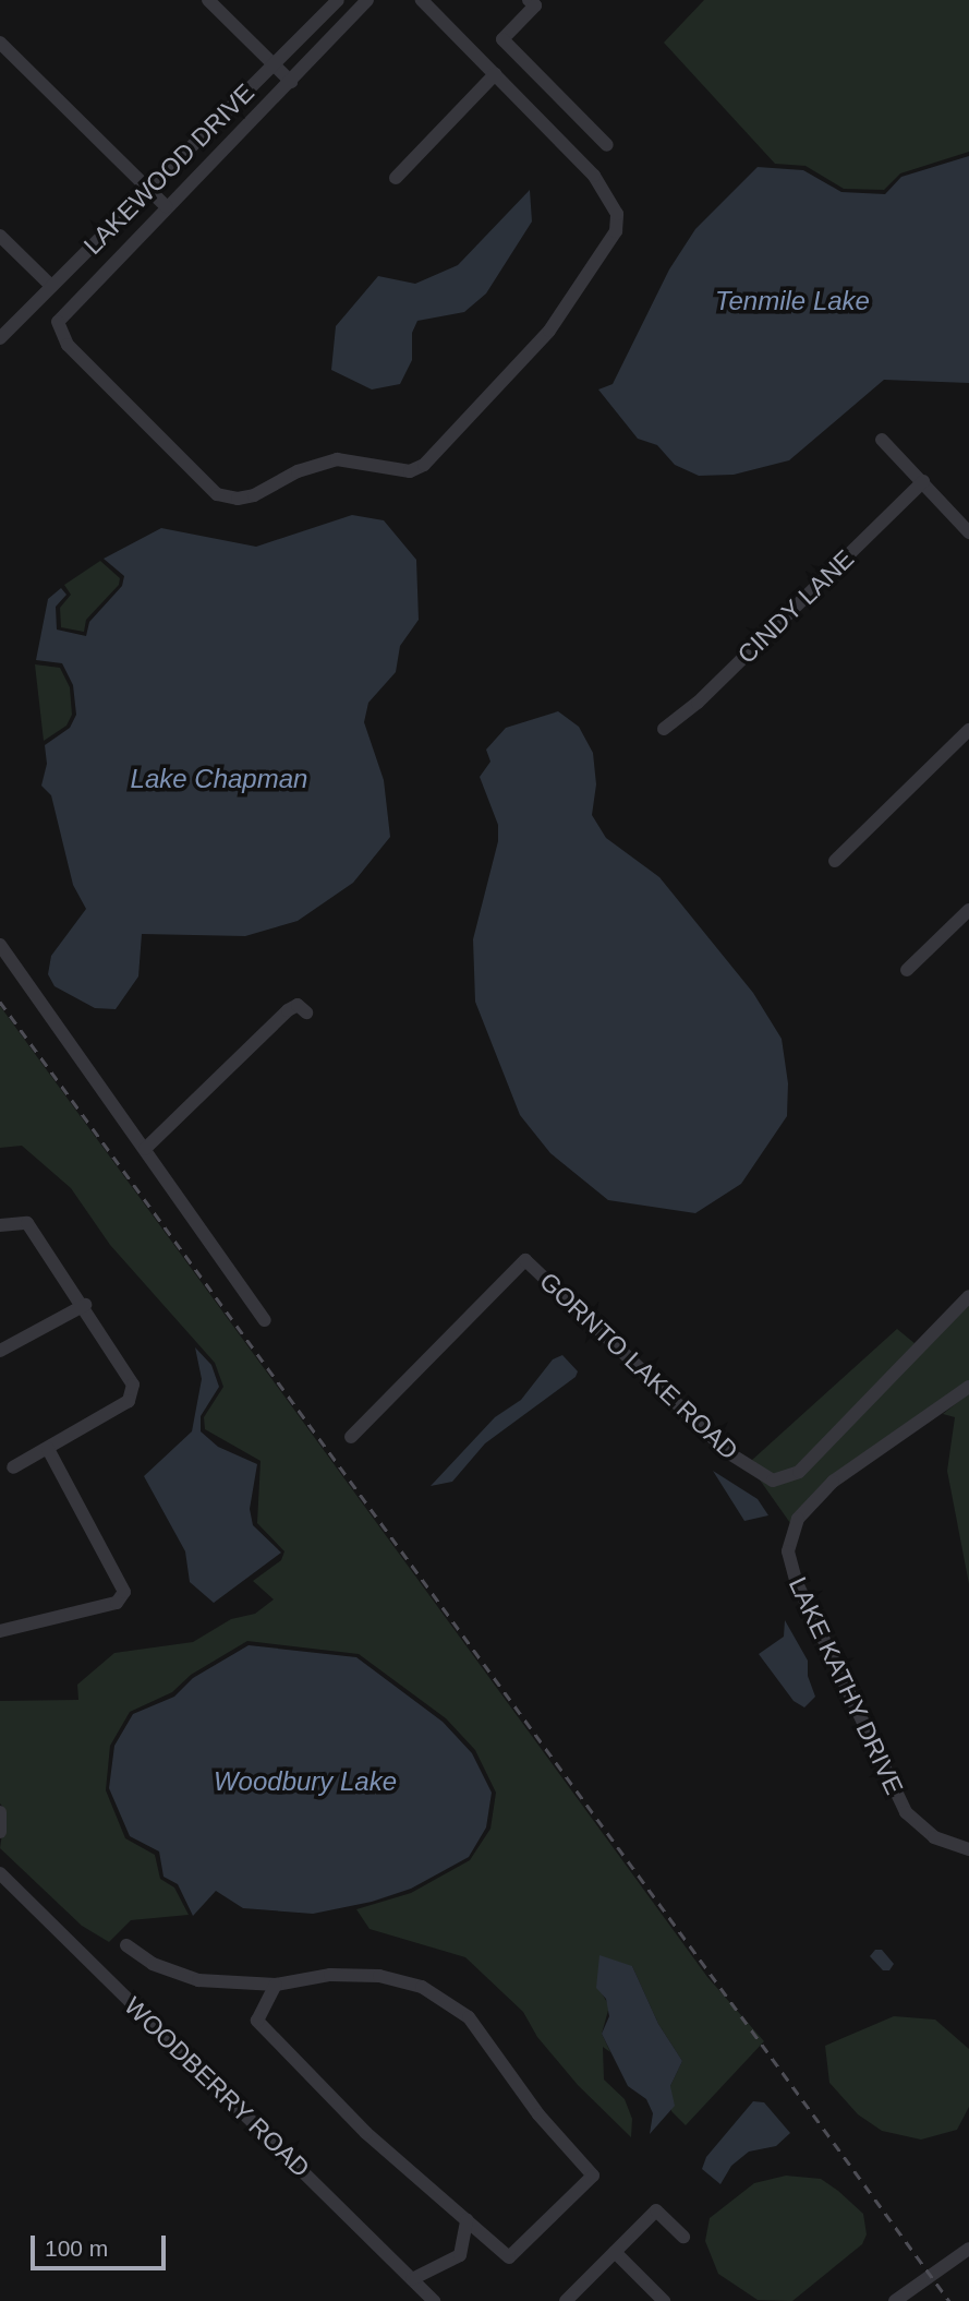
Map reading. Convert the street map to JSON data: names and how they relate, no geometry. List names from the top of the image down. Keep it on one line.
{"streets":{"street":["LAKEWOOD DRIVE","CINDY LANE","GORNTO LAKE ROAD","LAKE KATHY DRIVE","WOODBERRY ROAD"]},"water":["Tenmile Lake","Lake Chapman","Woodbury Lake"],"scale_bar":"100 m"}
